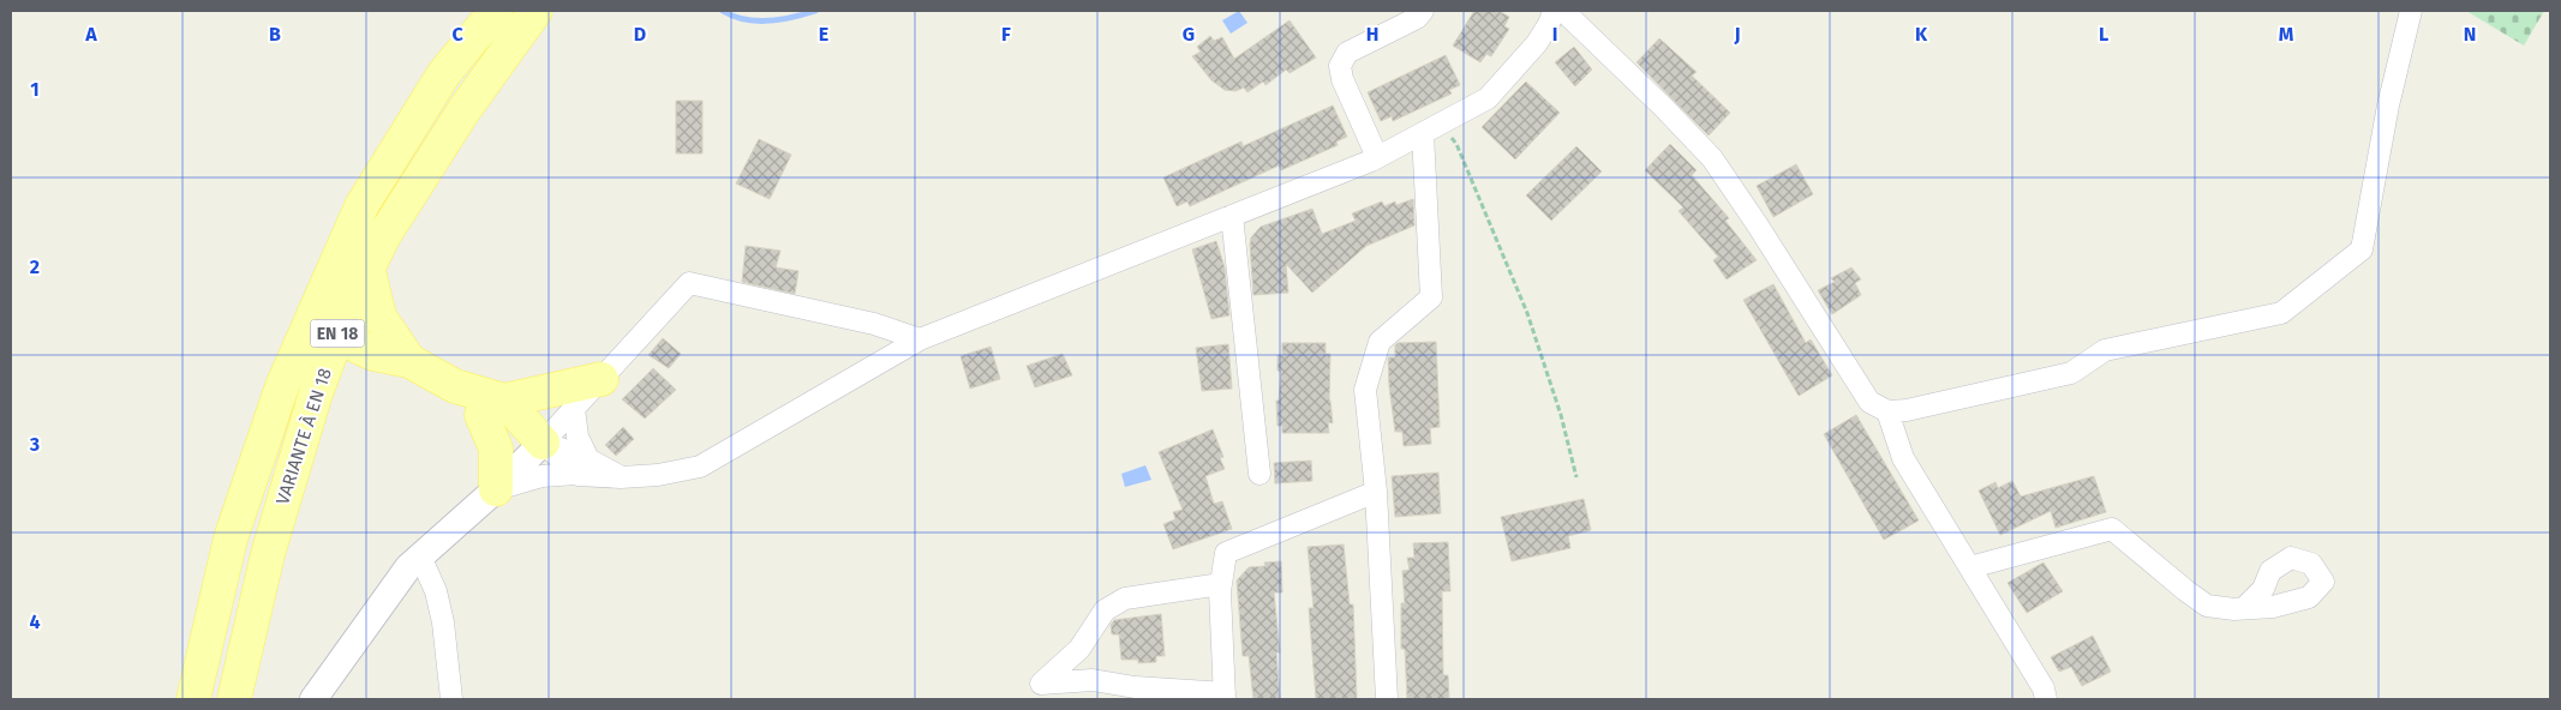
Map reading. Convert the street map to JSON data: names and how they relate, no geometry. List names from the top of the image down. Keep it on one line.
{"streets":{"main road":["EN 18","VARIANTE À EN 18"]},"grid":{"columns":["A","B","C","D","E","F","G","H","I","J","K","L","M","N"],"rows":["1","2","3","4"]}}
